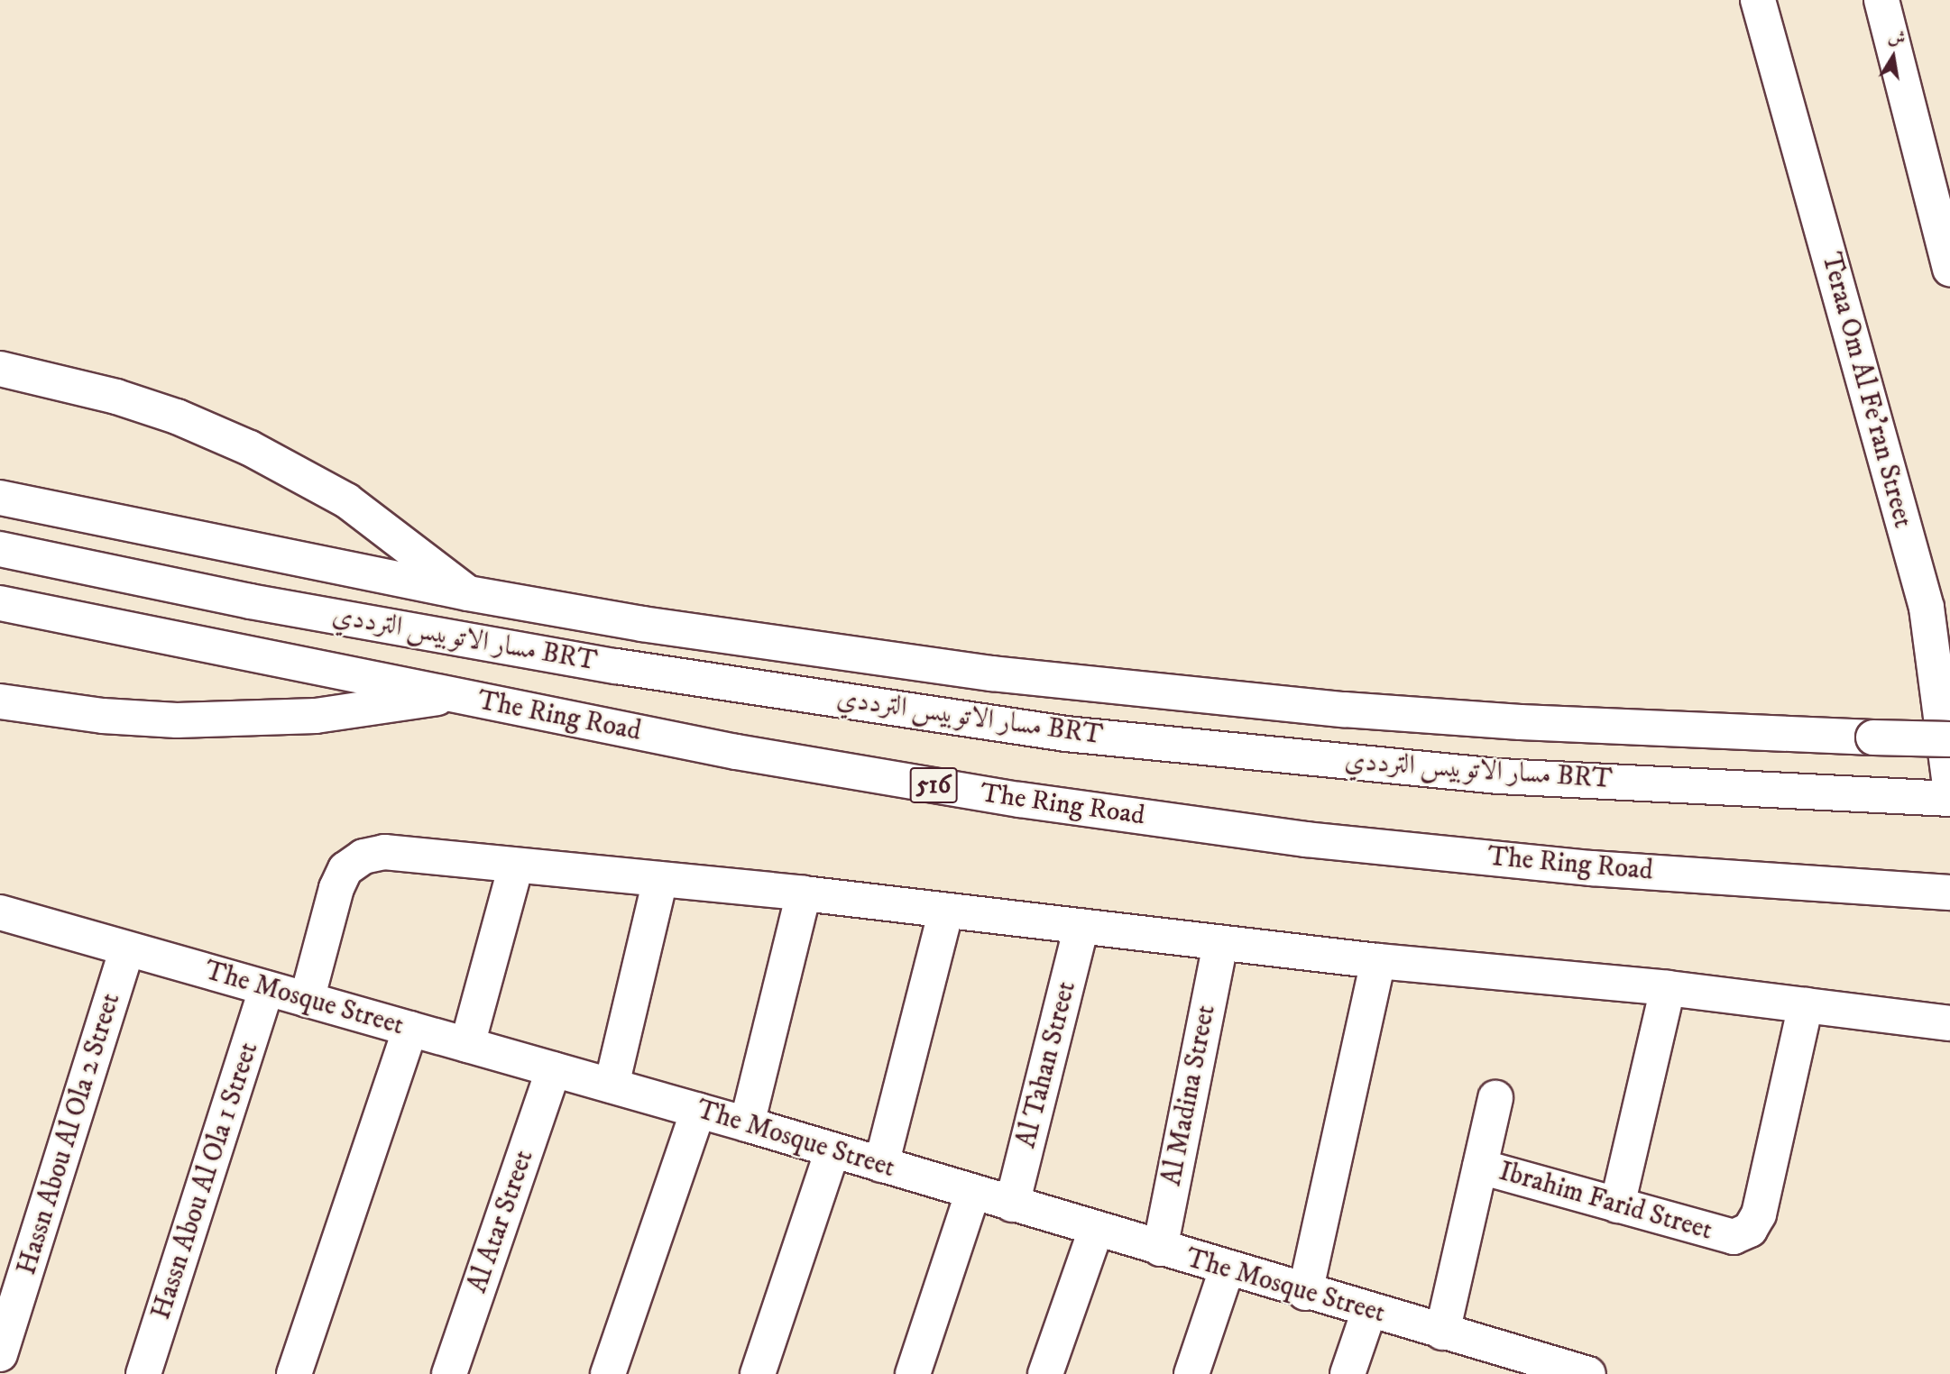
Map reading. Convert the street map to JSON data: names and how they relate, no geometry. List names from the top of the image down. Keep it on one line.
{"streets":{"main road":["Teraa Om Al Fe'ran Street","مسار الاتوبيس الترددي BRT","The Ring Road","516","The Mosque Street","Al Tahan Street","Al Madina Street","Hassn Abou Al Ola 2 Street","Hassn Abou Al Ola 1 Street","Ibrahim Farid Street","Al Atar Street"]},"crossings":[["The Mosque Street","Al Tahan Street"],["The Mosque Street","Al Madina Street"],["The Mosque Street","Hassn Abou Al Ola 2 Street"],["The Mosque Street","Hassn Abou Al Ola 1 Street"],["The Mosque Street","Al Atar Street"]],"north":"top"}
